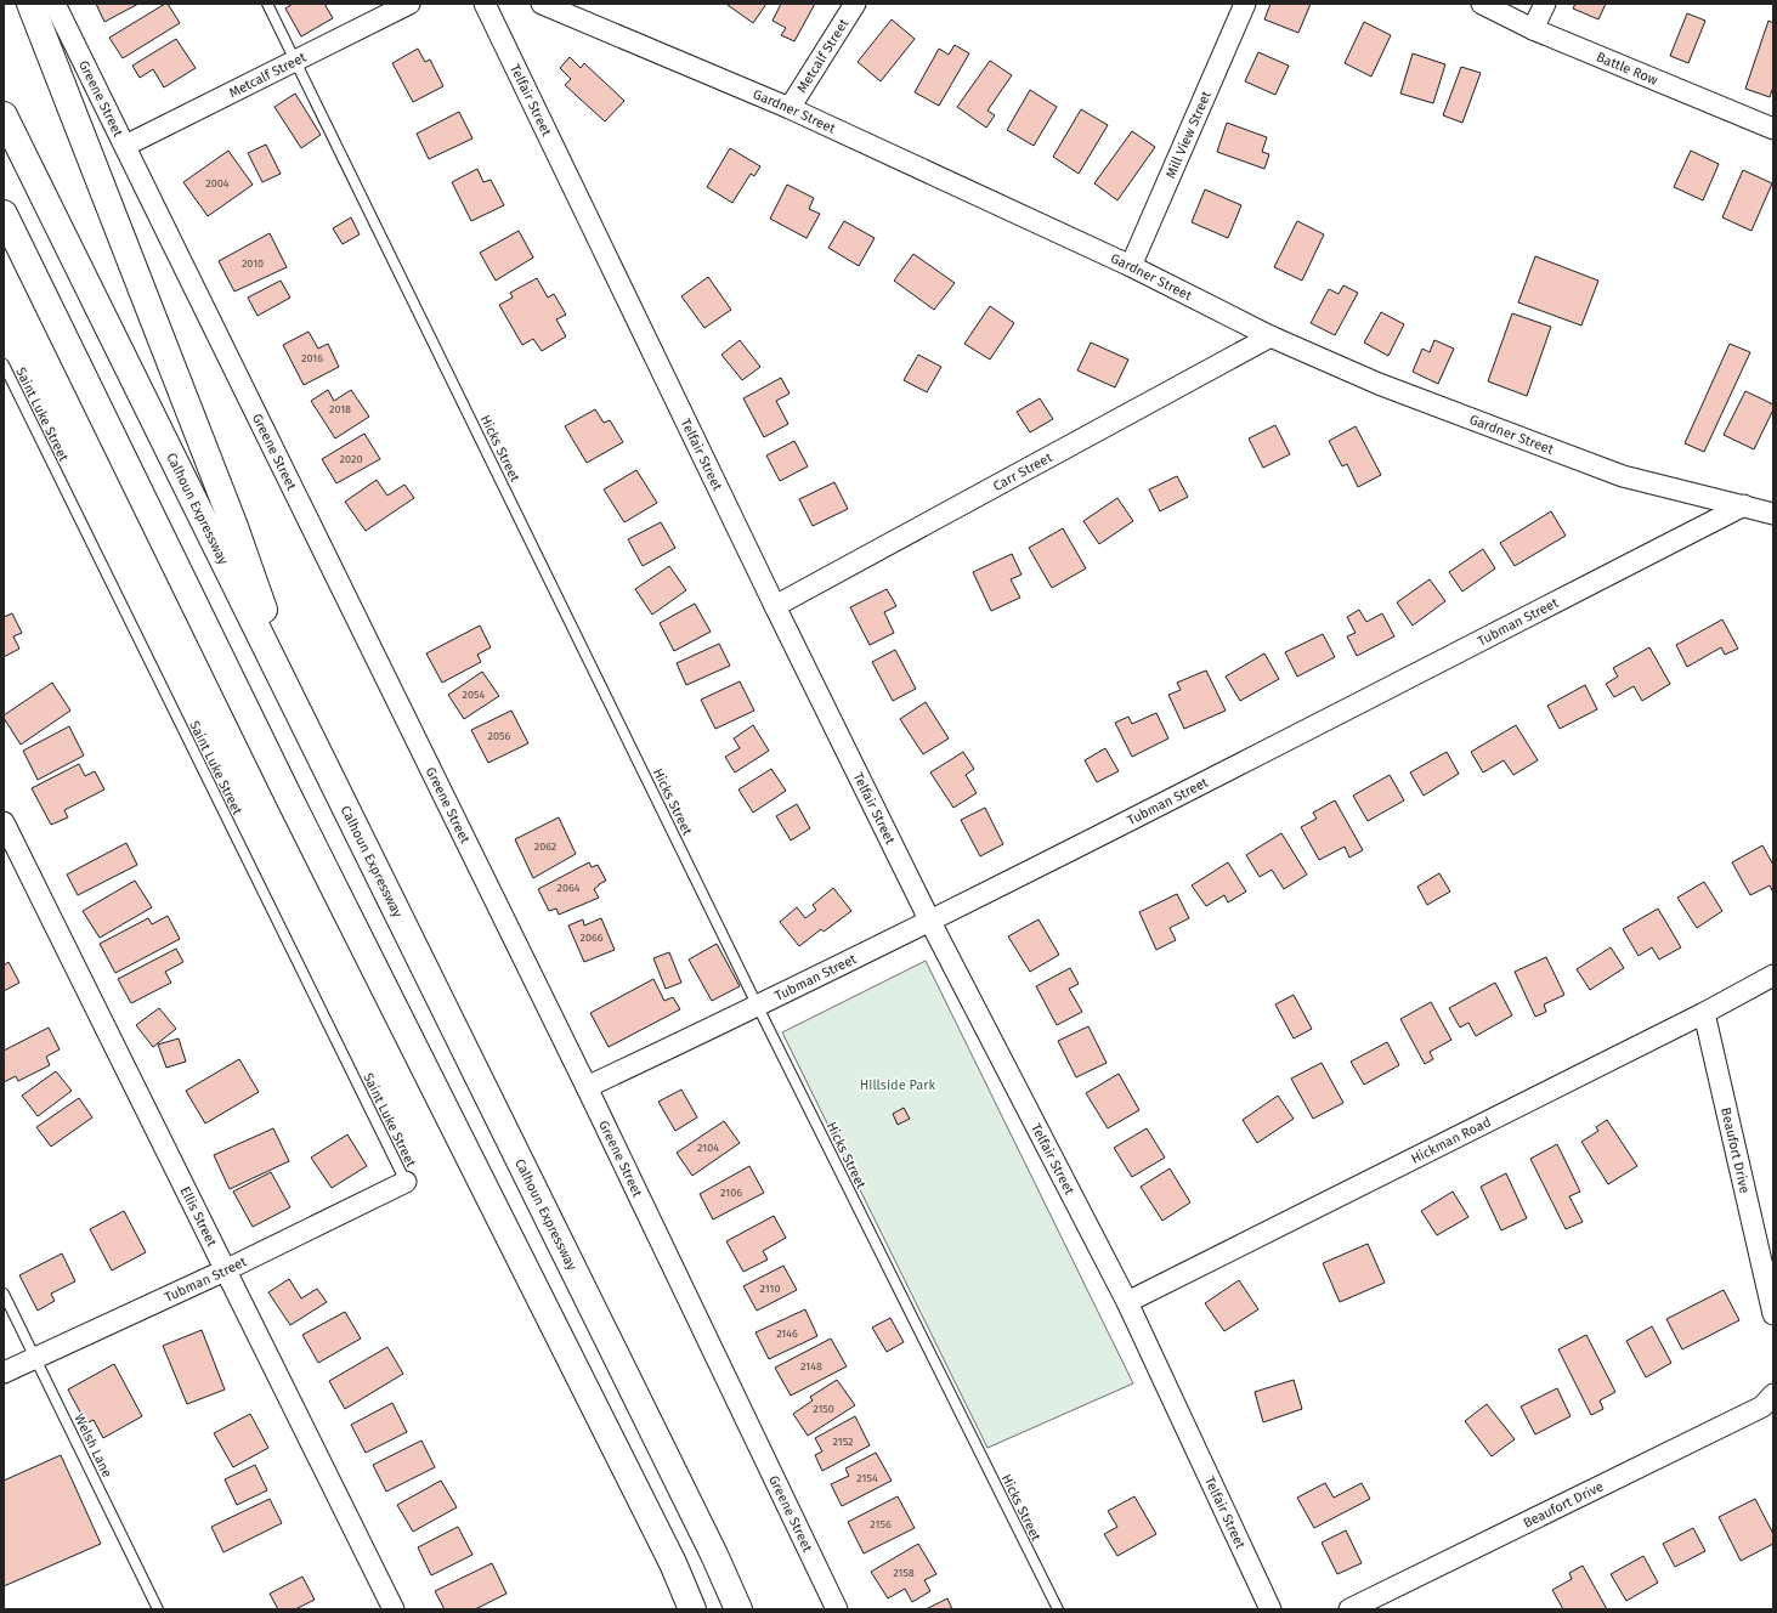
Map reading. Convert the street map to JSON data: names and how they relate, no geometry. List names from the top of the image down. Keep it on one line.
{"streets":{"highway":["Calhoun Expressway"],"street":["Metcalf Street","Battle Row","Greene Street","Telfair Street","Gardner Street","Mill View Street","Carr Street","Tubman Street","Hickman Road","Beaufort Drive","Ellis Street"],"lane":["Saint Luke Street","Hicks Street","Welsh Lane"]},"crossings":[["Metcalf Street","Greene Street"],["Metcalf Street","Gardner Street"],["Metcalf Street","Hicks Street"],["Greene Street","Tubman Street"],["Telfair Street","Carr Street"],["Telfair Street","Tubman Street"],["Telfair Street","Hickman Road"],["Gardner Street","Mill View Street"],["Gardner Street","Carr Street"],["Gardner Street","Tubman Street"],["Saint Luke Street","Tubman Street"],["Hicks Street","Tubman Street"],["Tubman Street","Ellis Street"],["Tubman Street","Welsh Lane"],["Hickman Road","Beaufort Drive"]],"parks":["Hillside Park"],"house_numbers":["2004","2010","2016","2018","2020","2054","2056","2062","2064","2066","2104","2106","2110","2146","2148","2150","2152","2154","2156","2158"]}
